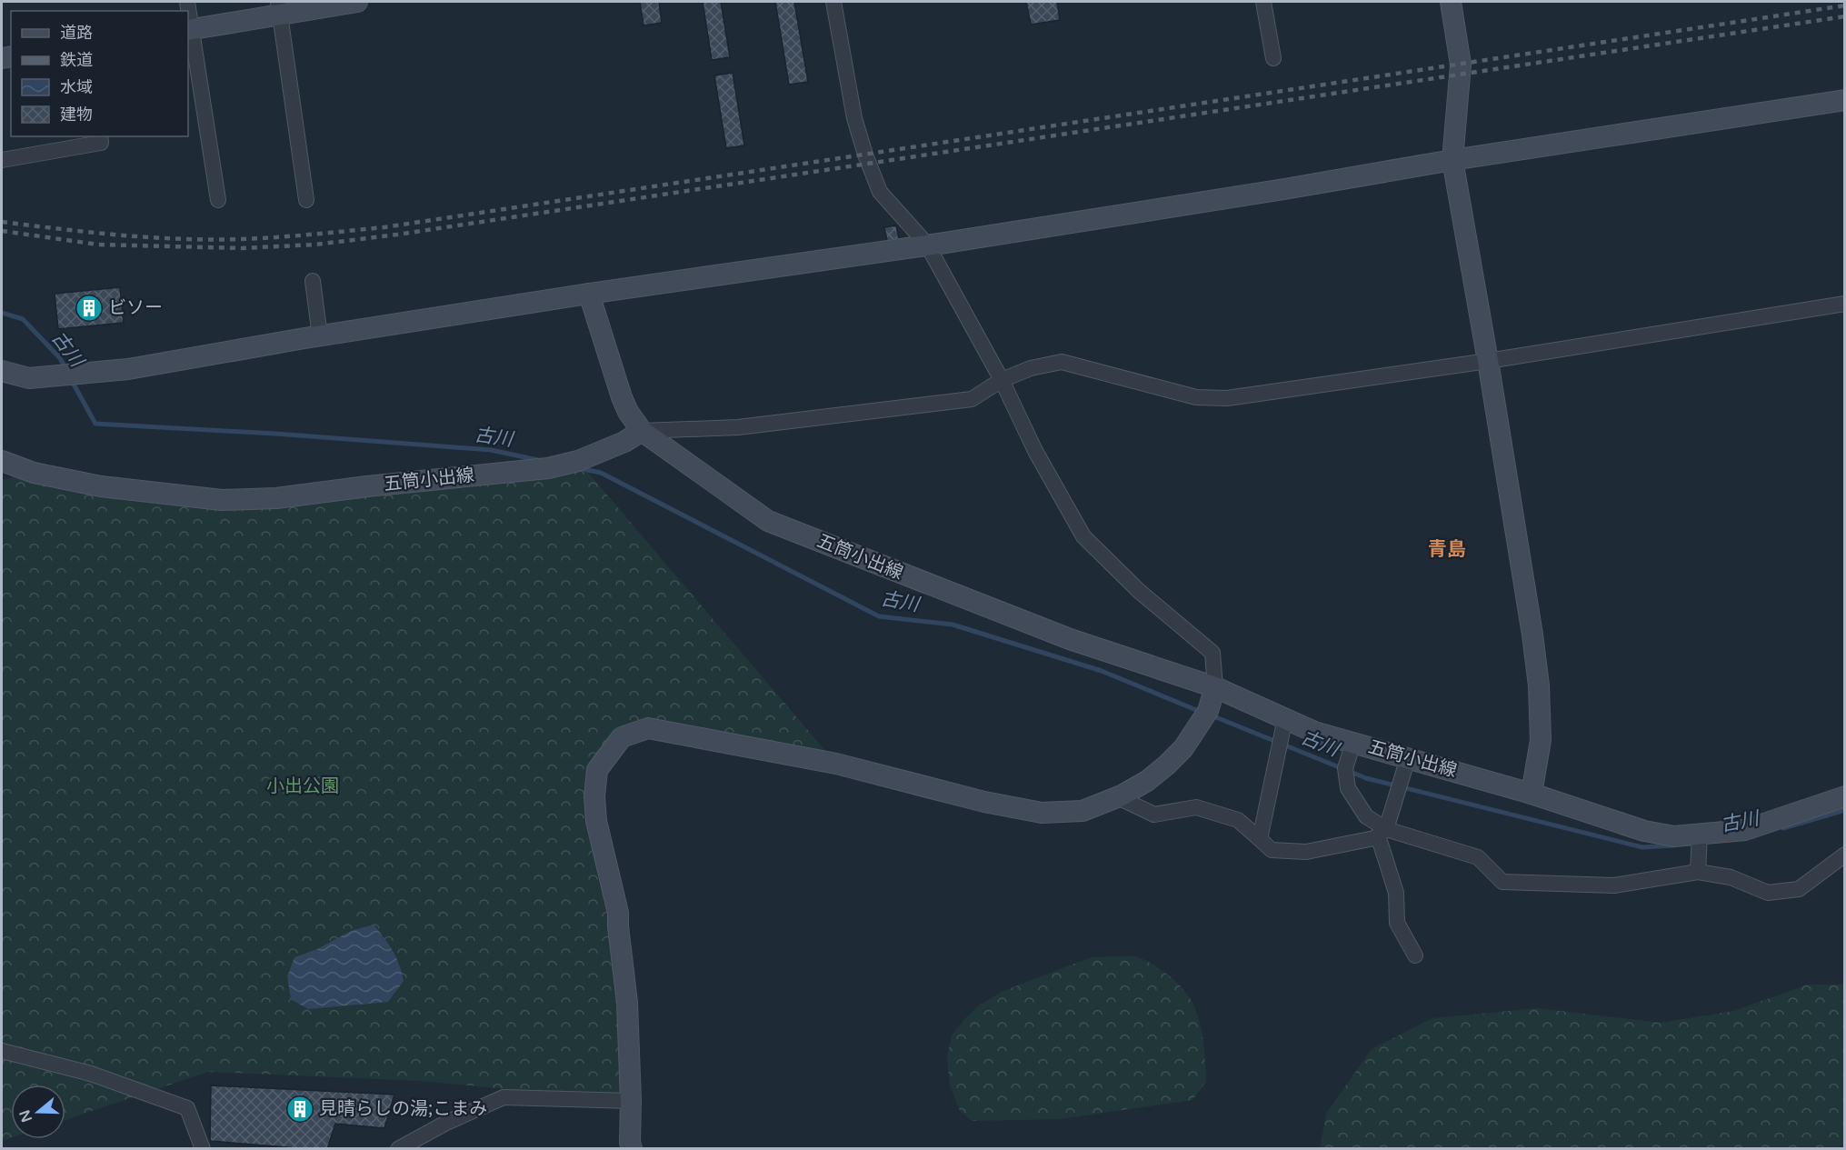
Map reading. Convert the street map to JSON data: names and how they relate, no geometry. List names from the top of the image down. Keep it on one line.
{"streets":{"street":["五筒小出線"]},"districts":["青島"],"water":["古川"],"parks":["小出公園"],"places":{"building":["ビソー","見晴らしの湯;こまみ"]},"legend":["道路","鉄道","水域","建物"],"north":"left"}
